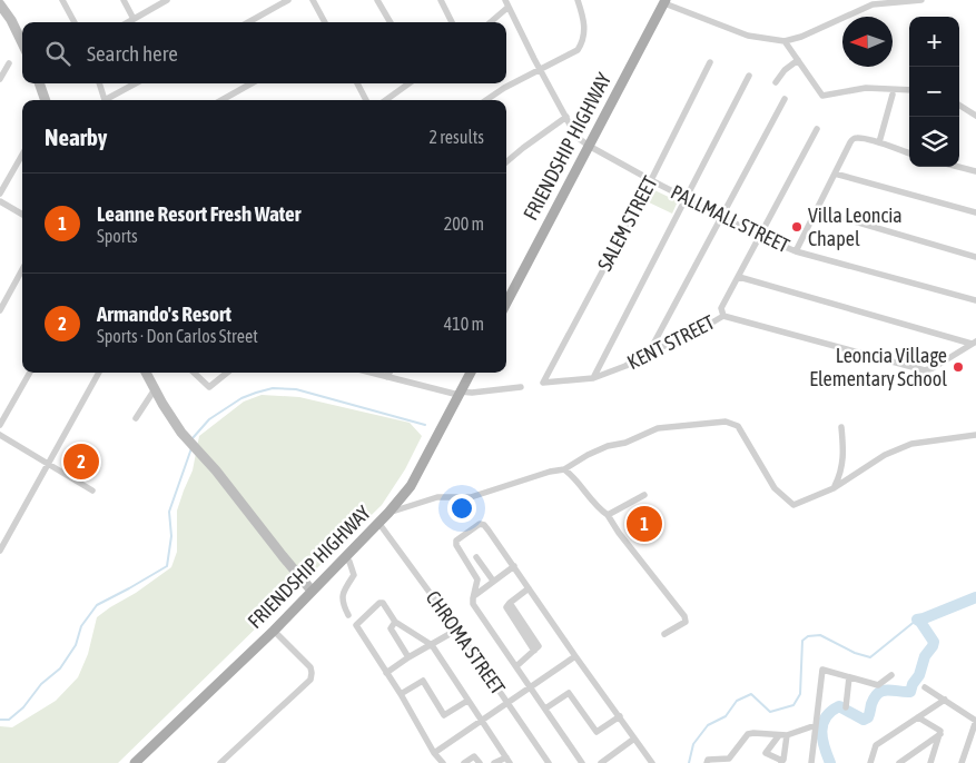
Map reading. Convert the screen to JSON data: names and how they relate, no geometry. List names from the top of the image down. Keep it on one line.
{"streets":{"main road":["FRIENDSHIP HIGHWAY"],"street":["PALLMALL STREET","SALEM STREET","KENT STREET","CHROMA STREET"]},"crossings":[["FRIENDSHIP HIGHWAY","PALLMALL STREET"],["FRIENDSHIP HIGHWAY","CHROMA STREET"],["PALLMALL STREET","SALEM STREET"],["PALLMALL STREET","KENT STREET"],["SALEM STREET","KENT STREET"]],"places":["Villa Leoncia Chapel","Leoncia Village Elementary School"],"north":"left","page":{"map_buttons":["+","−"],"search":"Search here","heading":["Nearby","2 results"],"list":[{"mark":"1","name":"Leanne Resort Fresh Water","note":"Sports","value":"200 m"},{"mark":"2","name":"Armando's Resort","note":"Sports · Don Carlos Street","value":"410 m"}],"pins":["2","1"]}}
